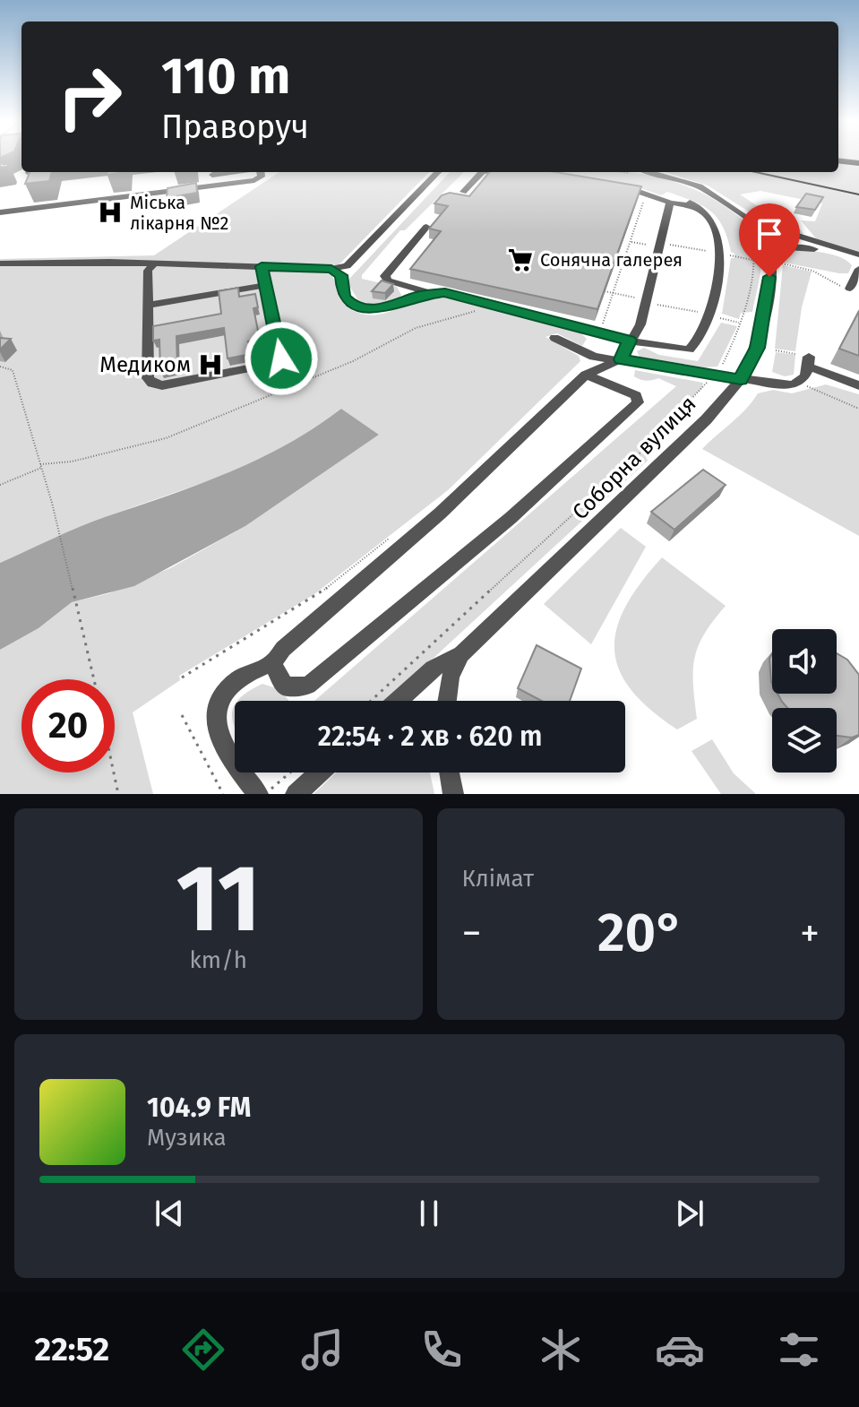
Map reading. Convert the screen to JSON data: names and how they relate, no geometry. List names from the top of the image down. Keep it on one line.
{"streets":{"street":["Соборна вулиця"]},"places":{"hospital":["Міська лікарня №2","Медиком"],"supermarket":["Сонячна галерея"]},"page":{"turn":["110 m","Праворуч"],"limit":"20","trip":"22:54 · 2 хв · 620 m","tile":[["11","km/h"],"Клімат"],"heat":["−","20°","+"],"song":["104.9 FM","Музика"],"tabs":"22:52"}}
